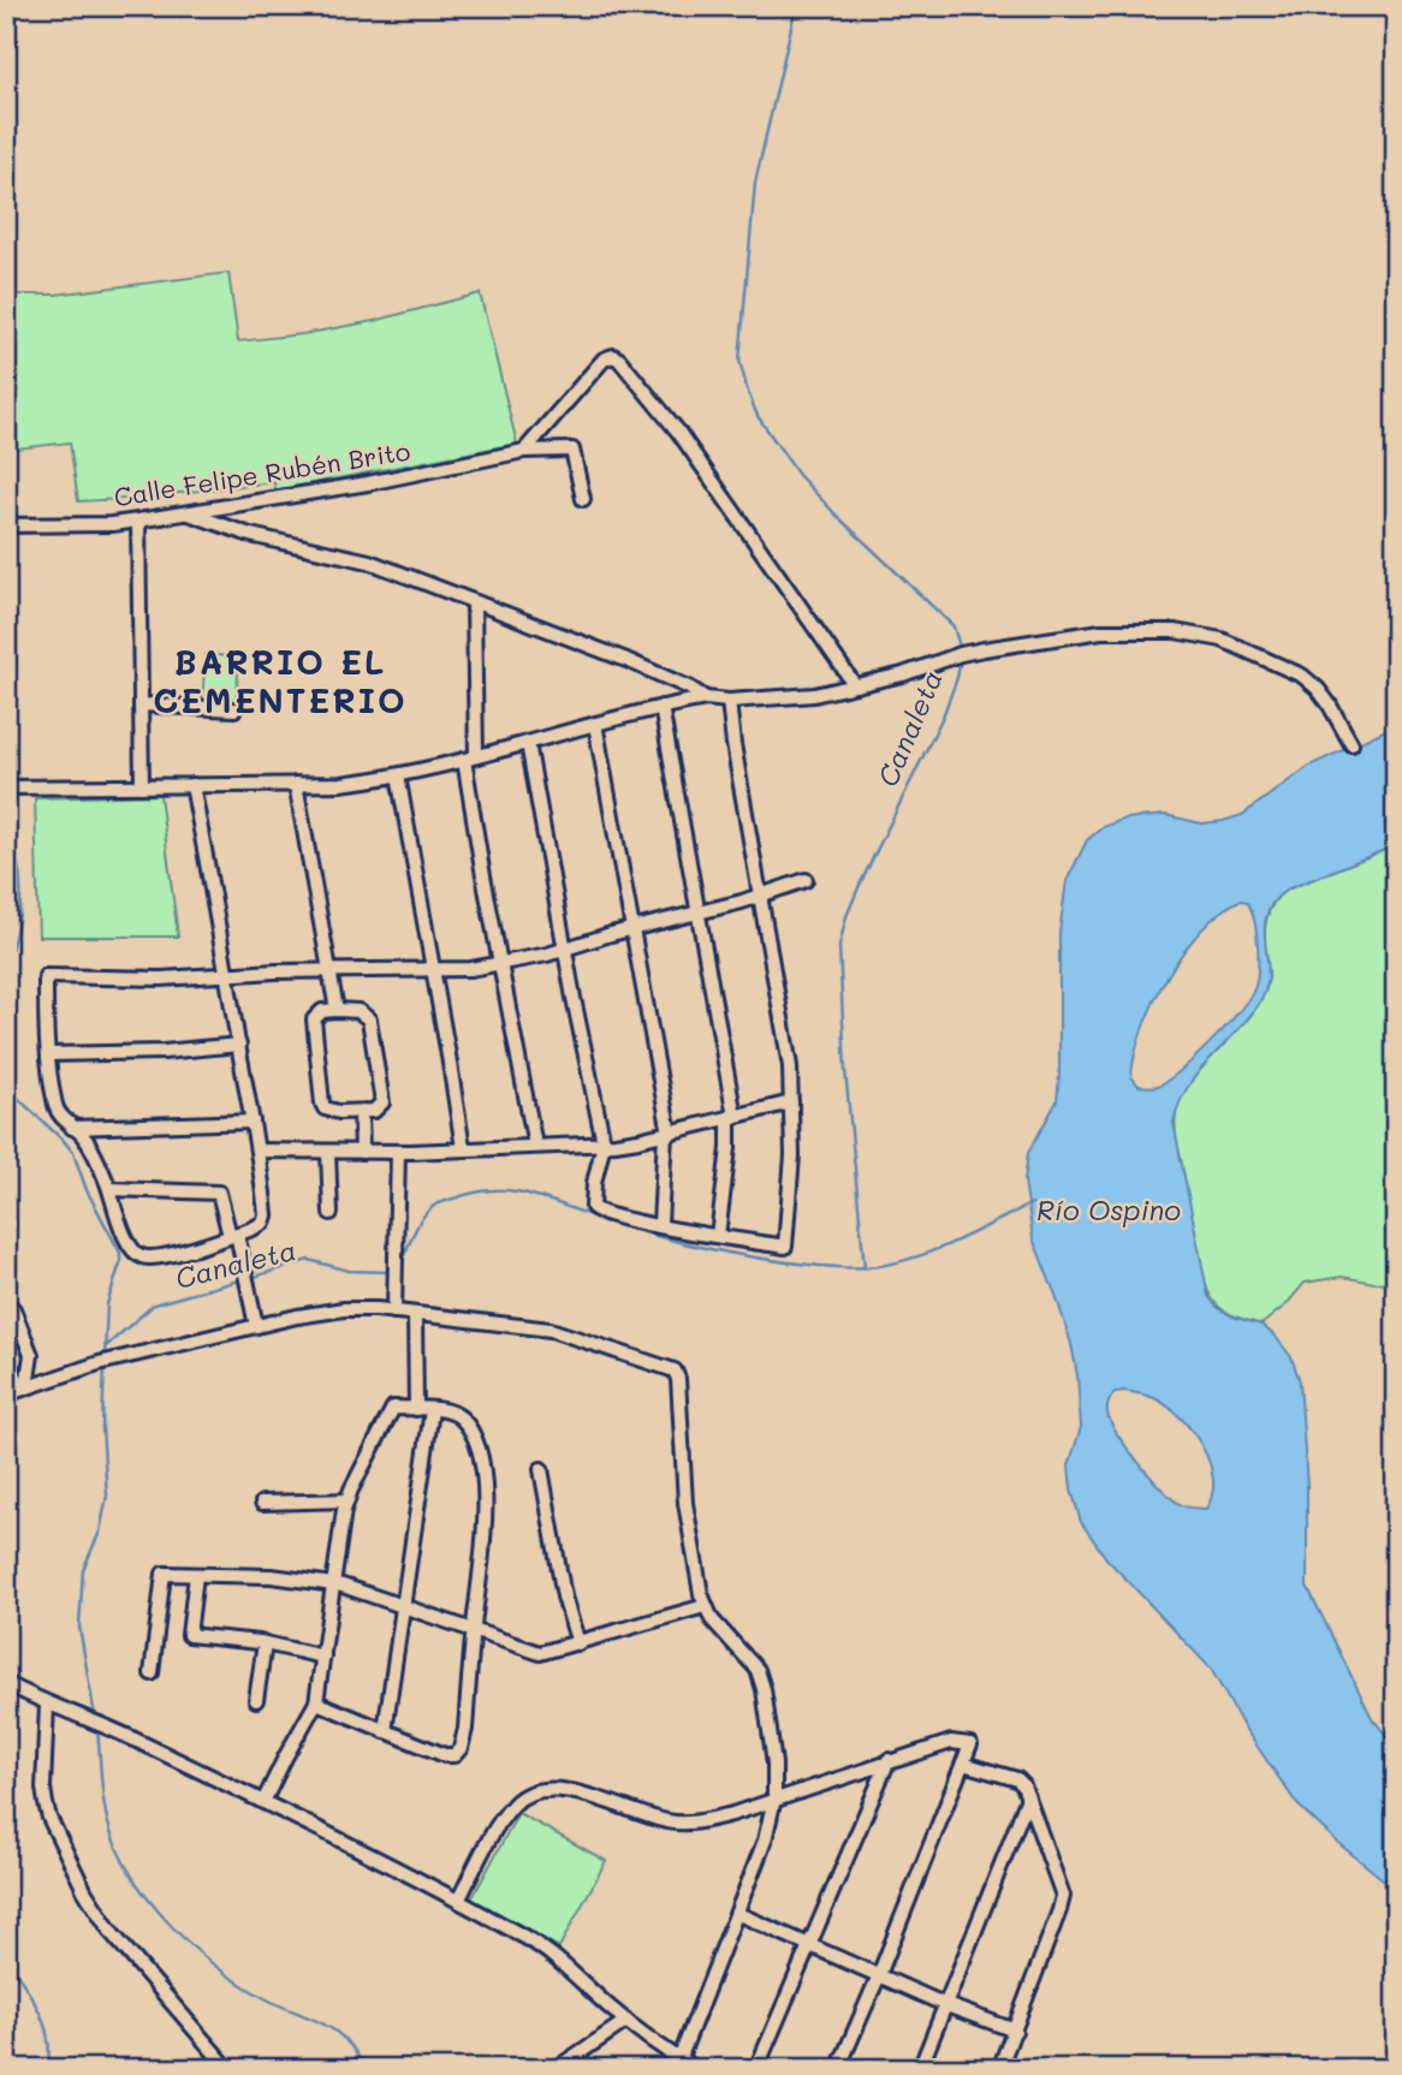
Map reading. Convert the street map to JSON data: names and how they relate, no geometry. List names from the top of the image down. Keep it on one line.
{"streets":{"street":["Calle Felipe Rubén Brito"]},"districts":["BARRIO EL CEMENTERIO"],"water":["Canaleta","Río Ospino"]}
